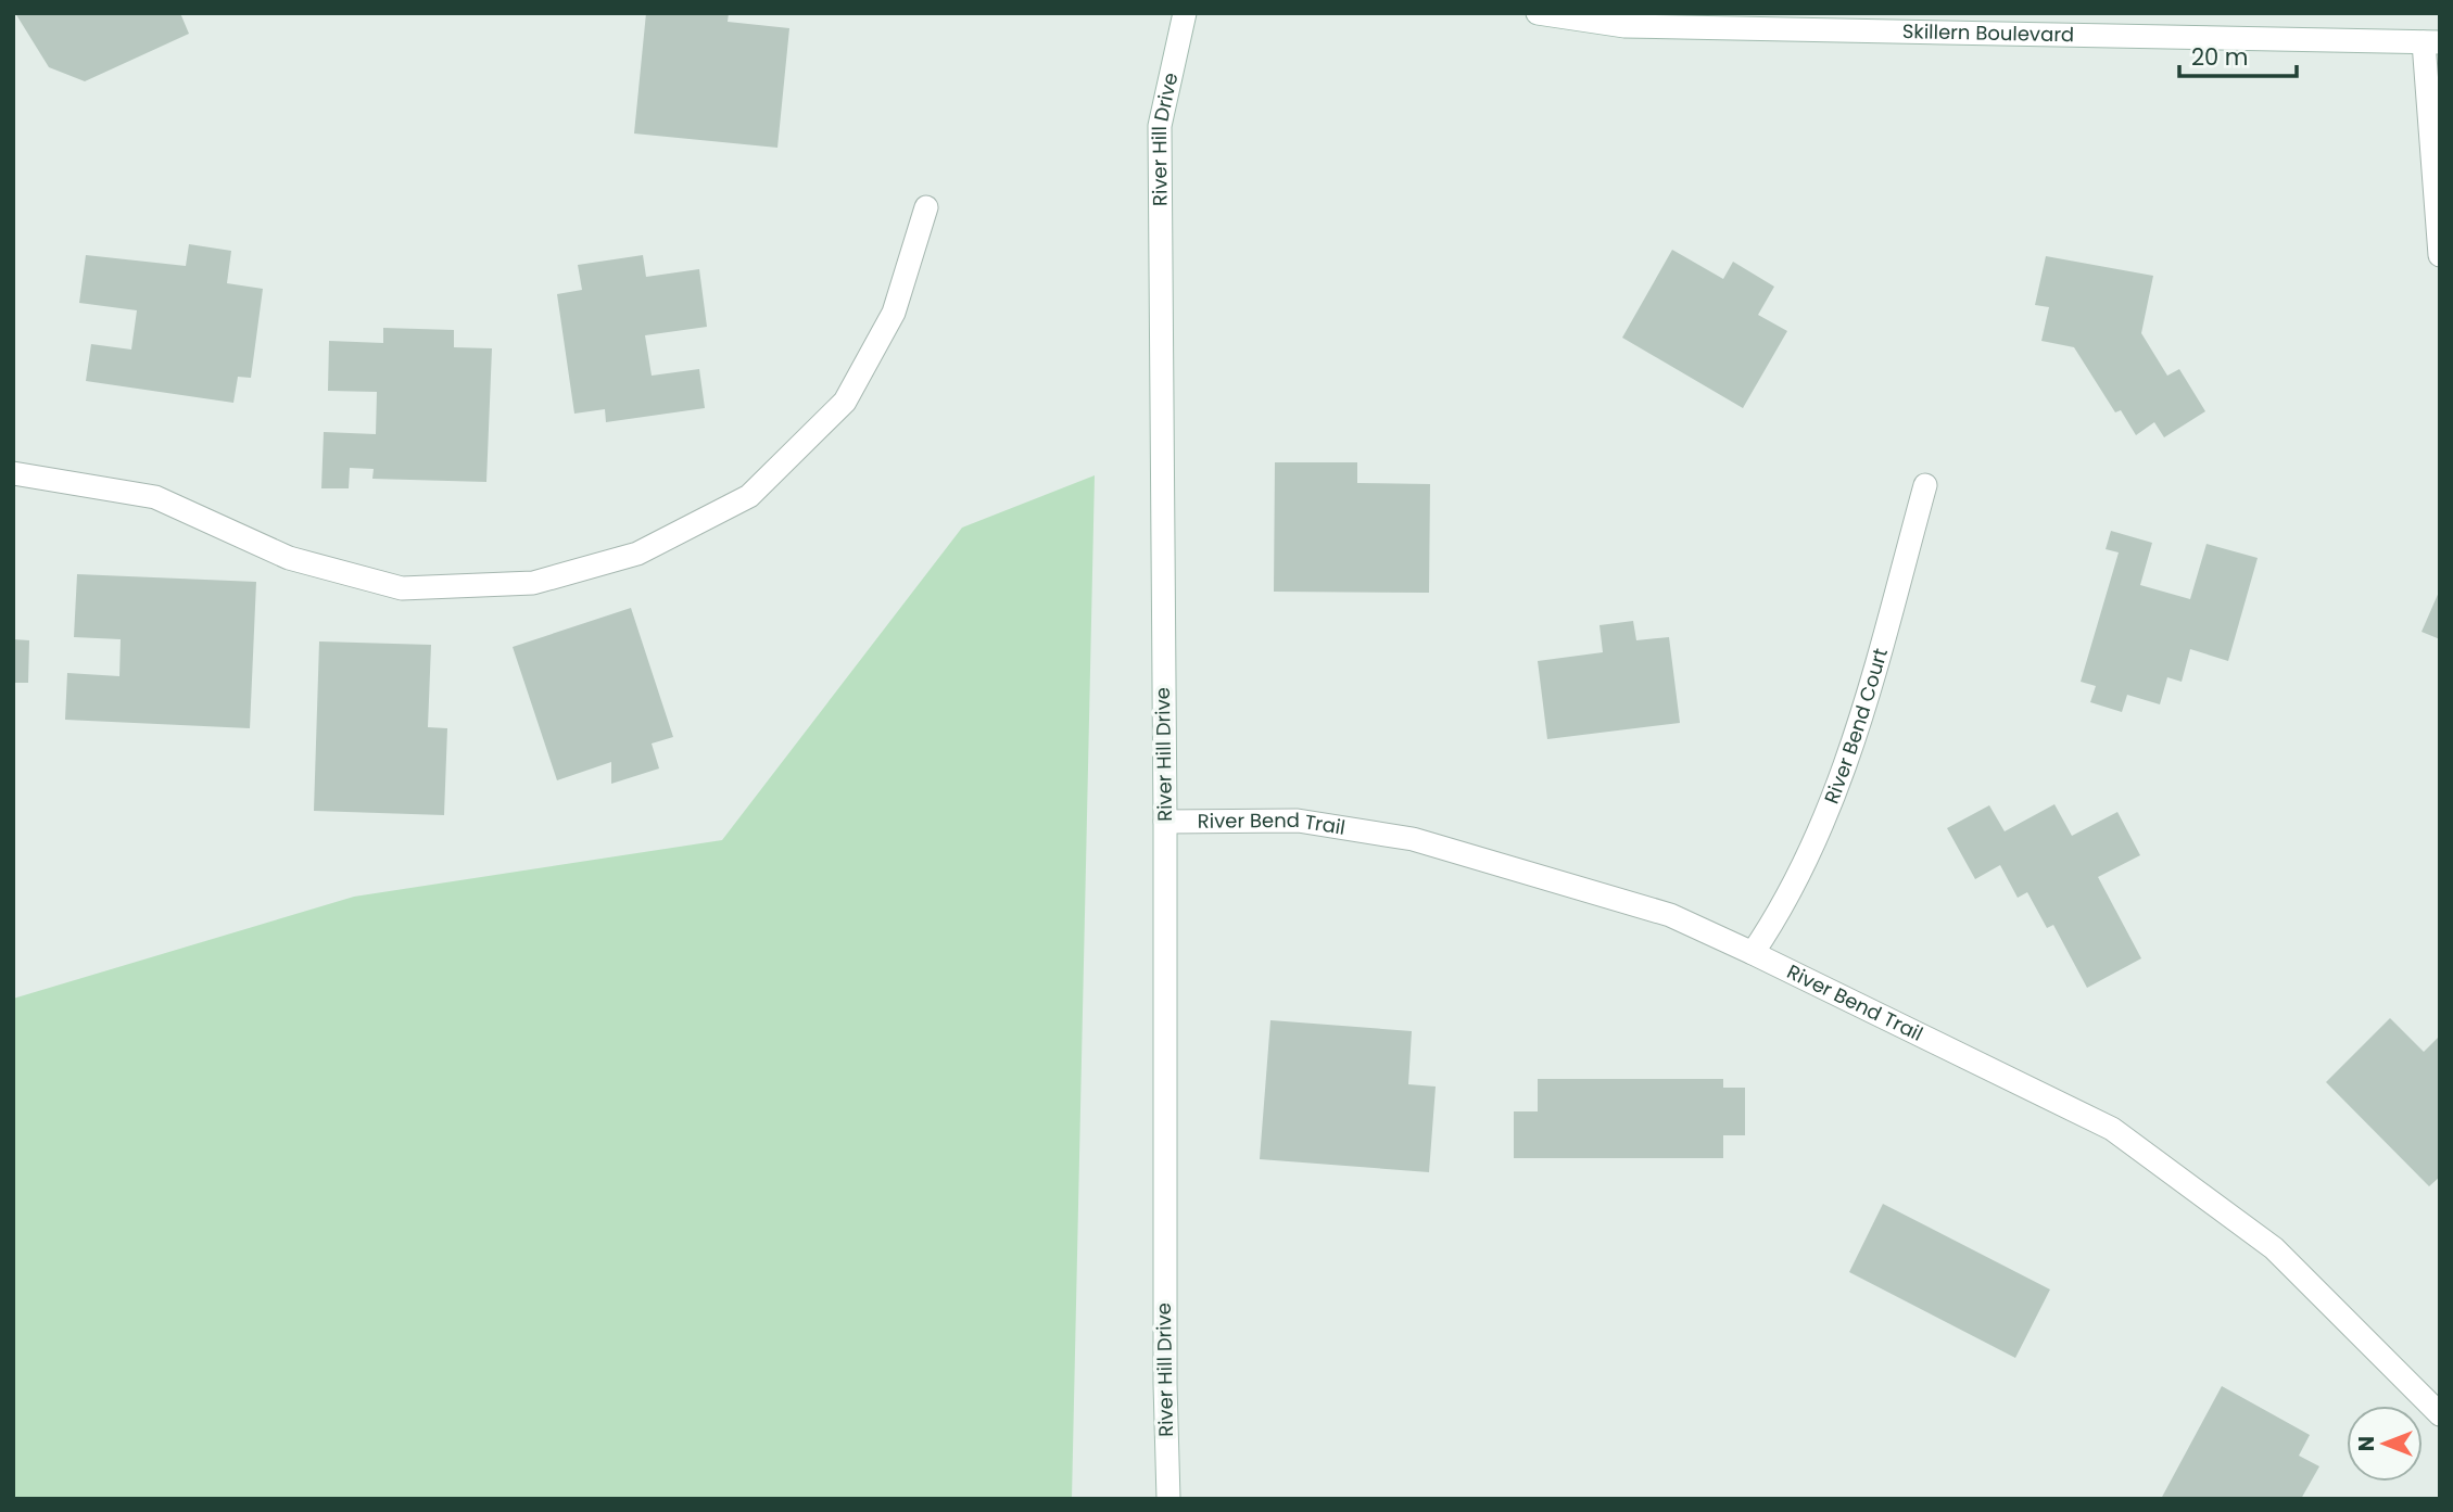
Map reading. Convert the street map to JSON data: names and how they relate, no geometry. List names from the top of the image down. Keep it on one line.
{"streets":{"street":["Skillern Boulevard","River Hill Drive","River Bend Court","River Bend Trail"]},"crossings":[["River Hill Drive","River Bend Trail"],["River Bend Court","River Bend Trail"]],"scale_bar":"20 m","north":"left"}
